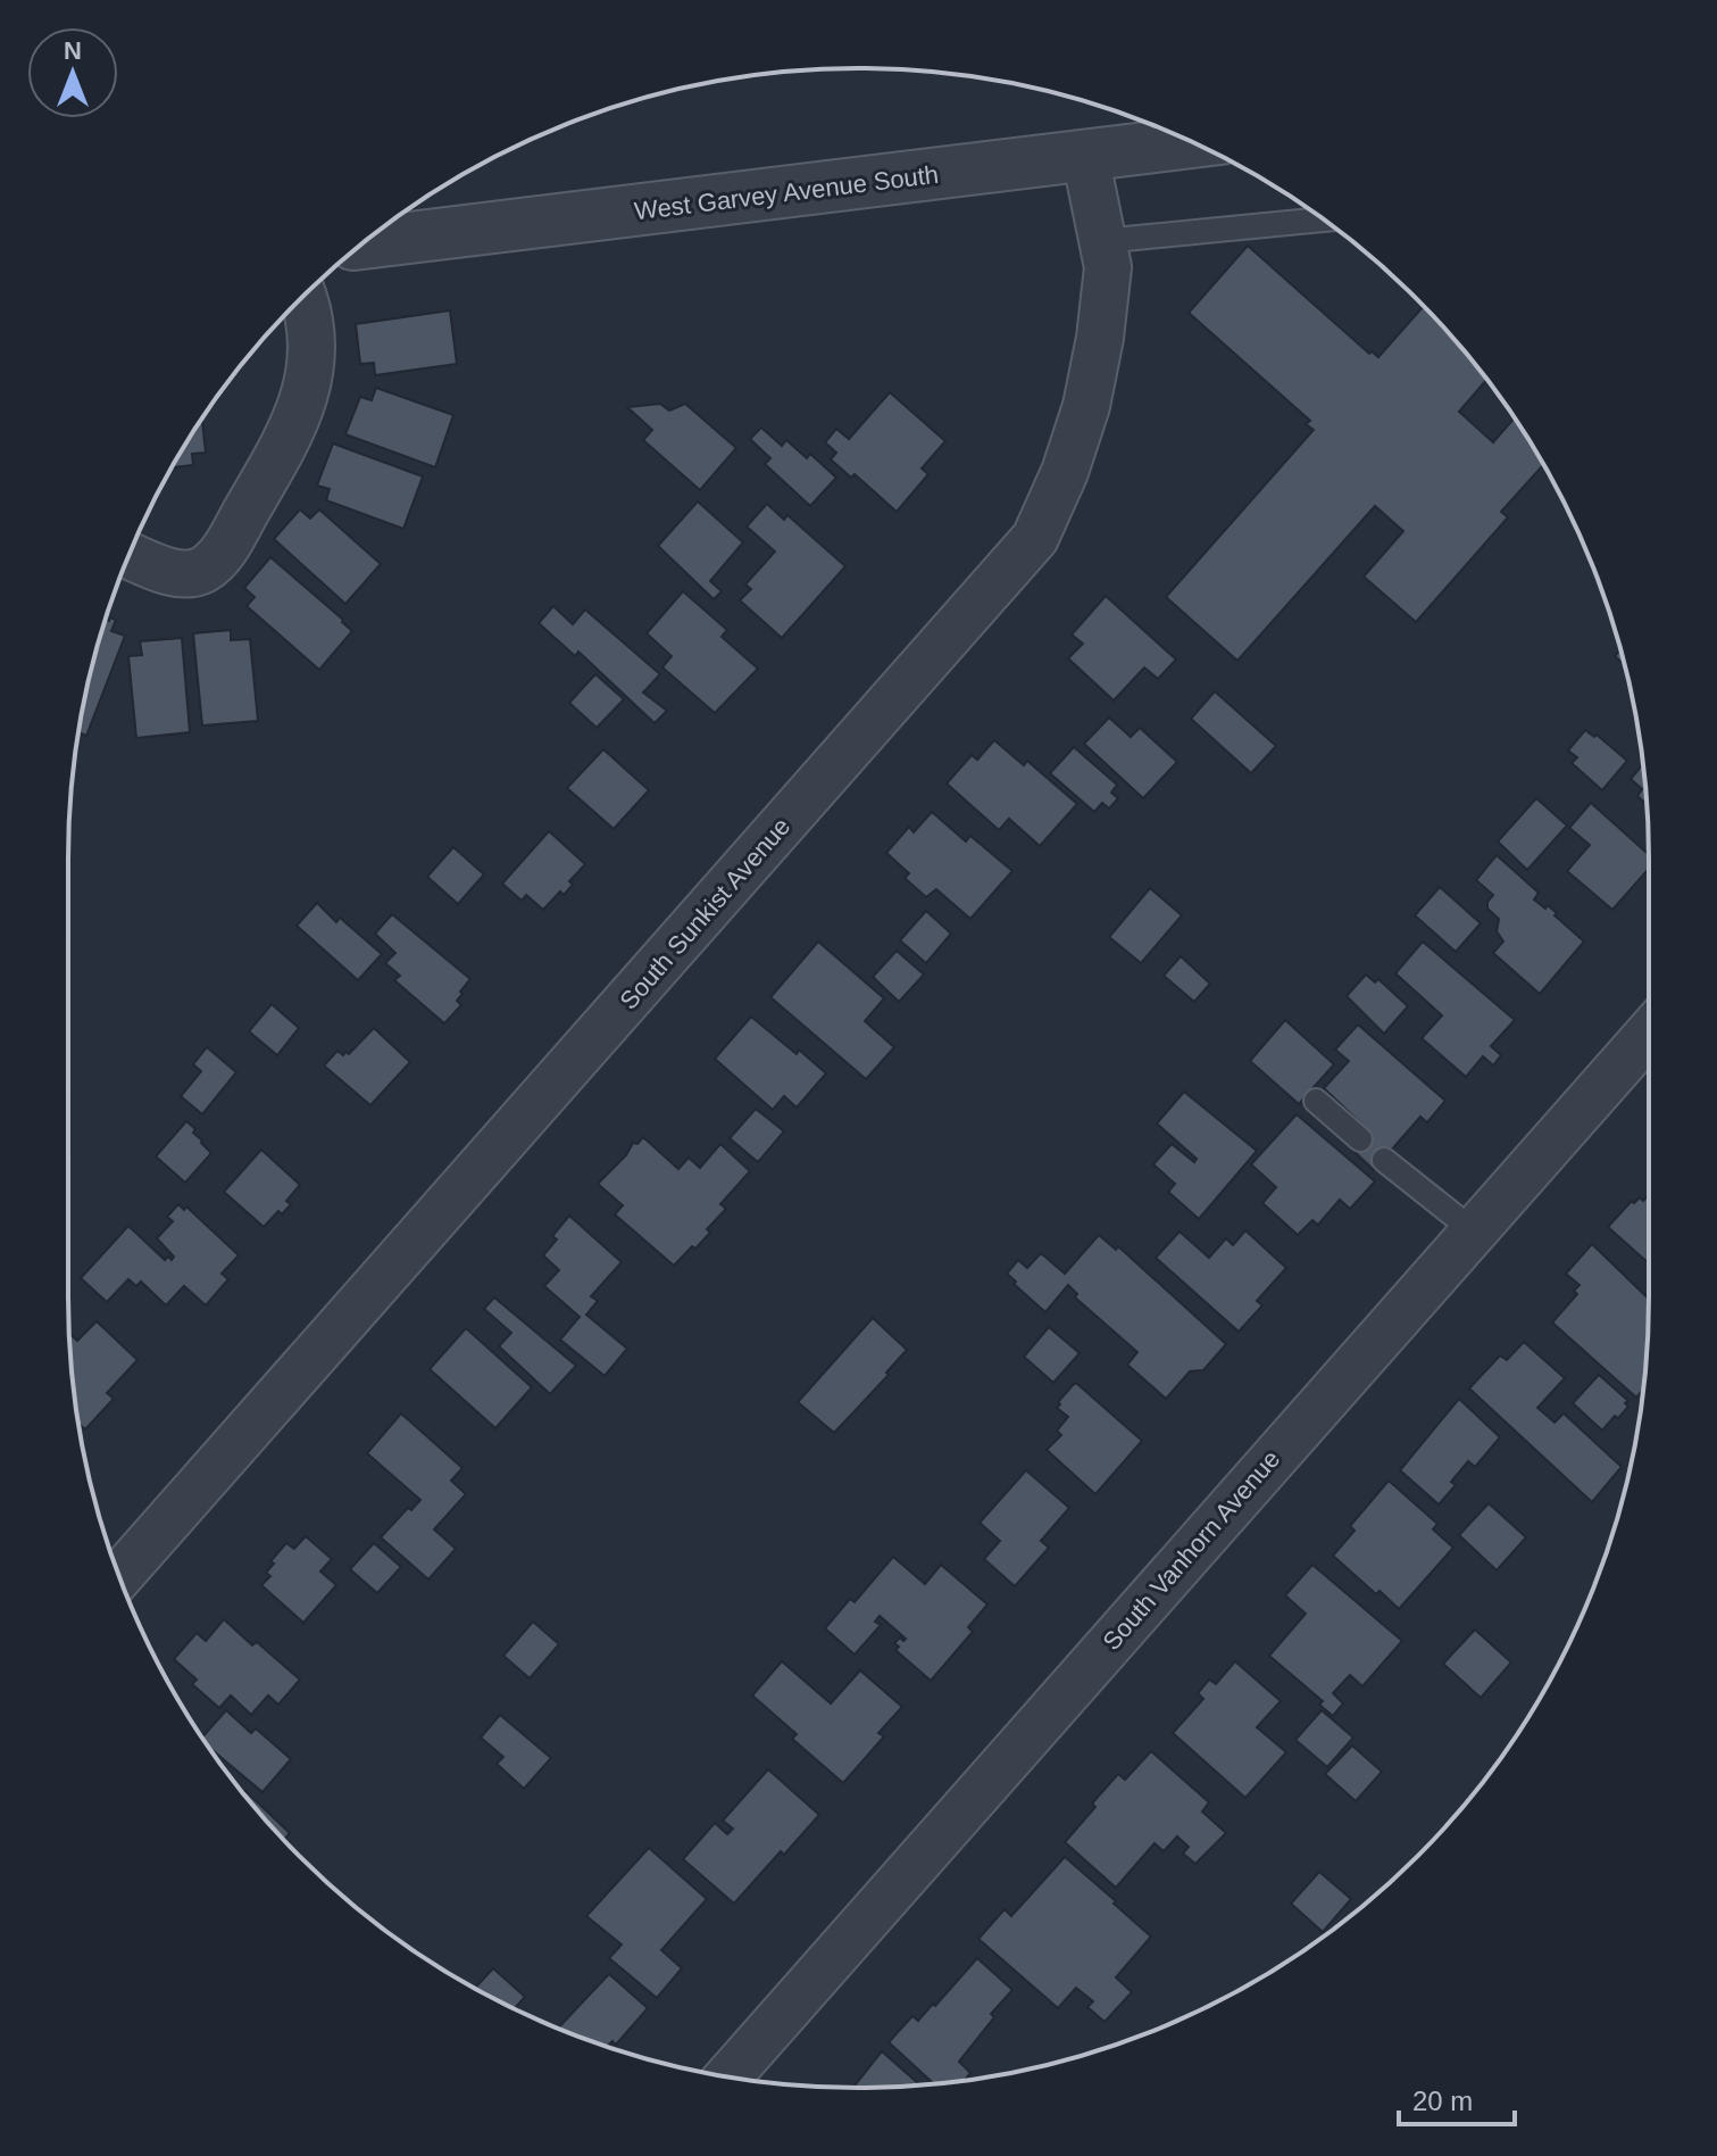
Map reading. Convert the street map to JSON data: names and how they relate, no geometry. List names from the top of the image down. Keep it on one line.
{"streets":{"street":["West Garvey Avenue South","South Sunkist Avenue","South Vanhorn Avenue"]},"crossings":[["West Garvey Avenue South","South Sunkist Avenue"]],"scale_bar":"20 m","north":"top"}
